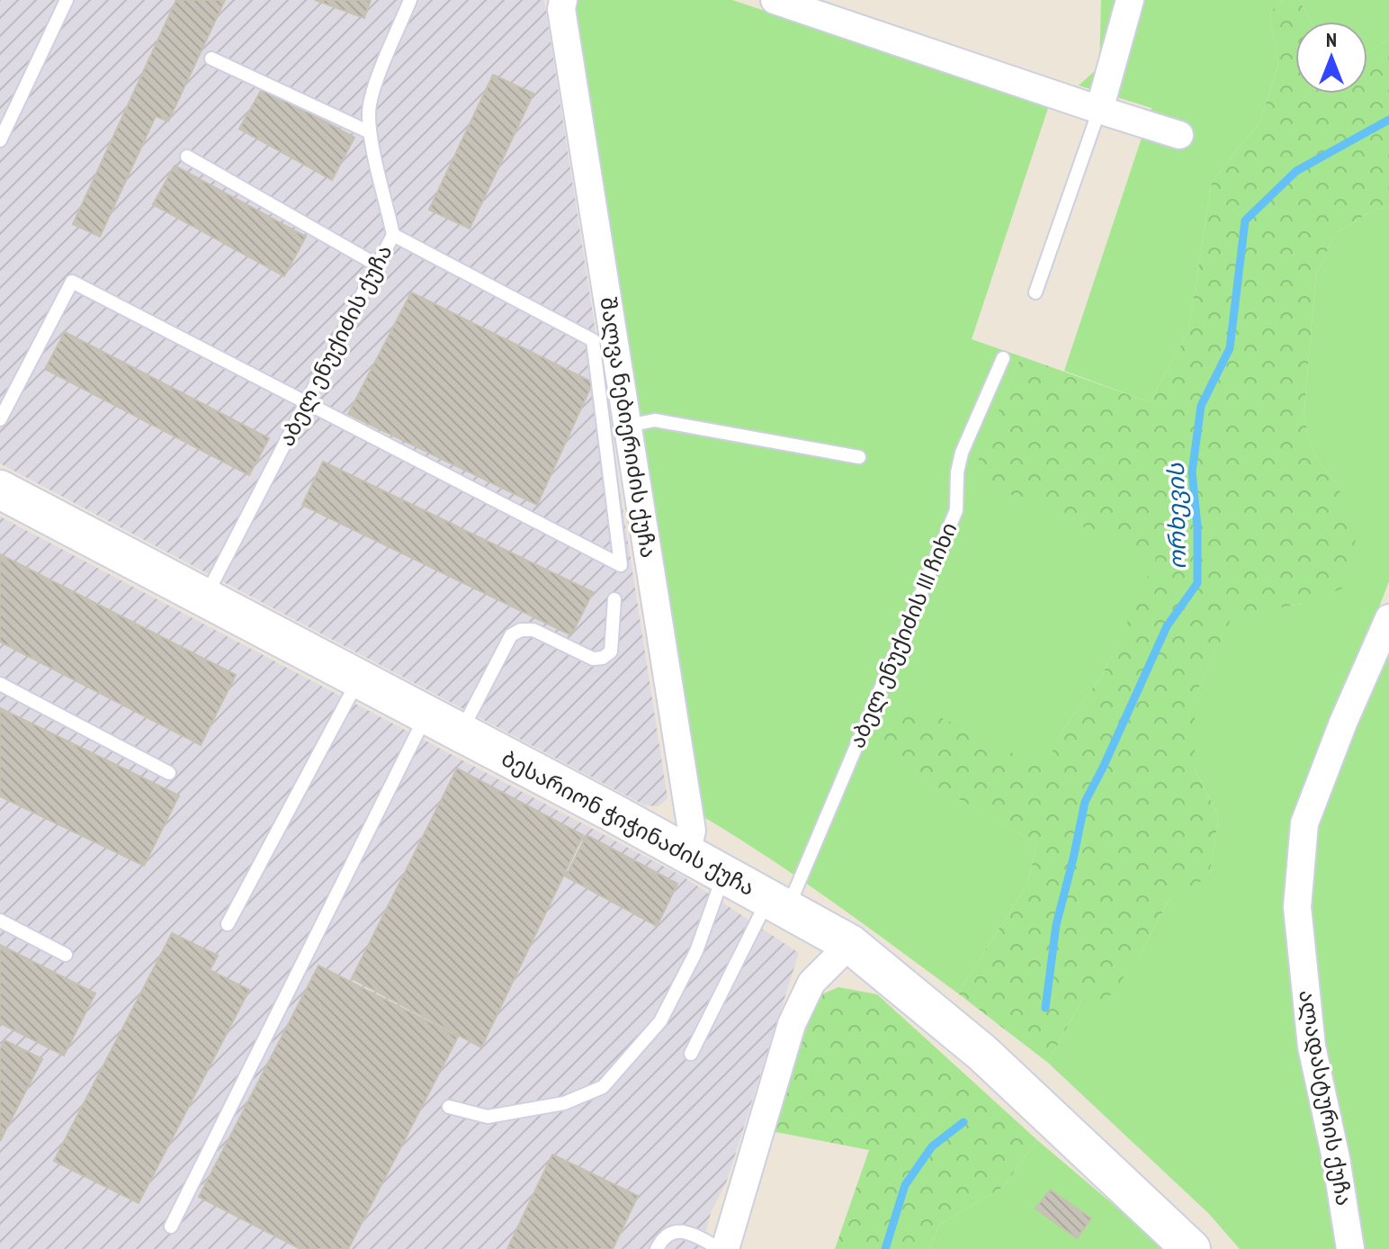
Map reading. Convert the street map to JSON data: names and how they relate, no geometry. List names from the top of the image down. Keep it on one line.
{"streets":{"street":["შალვა ნებიერიძის ქუჩა","ბესარიონ ჭიჭინაძის ქუჩა","ალადასტურის ქუჩა"],"lane":["აბელ ენუქიძის ქუჩა","აბელ ენუქიძის III ჩიხი"]},"crossings":[["აბელ ენუქიძის ქუჩა","ბესარიონ ჭიჭინაძის ქუჩა"],["შალვა ნებიერიძის ქუჩა","ბესარიონ ჭიჭინაძის ქუჩა"],["აბელ ენუქიძის III ჩიხი","ბესარიონ ჭიჭინაძის ქუჩა"]],"water":["ორხევის"],"north":"top"}
